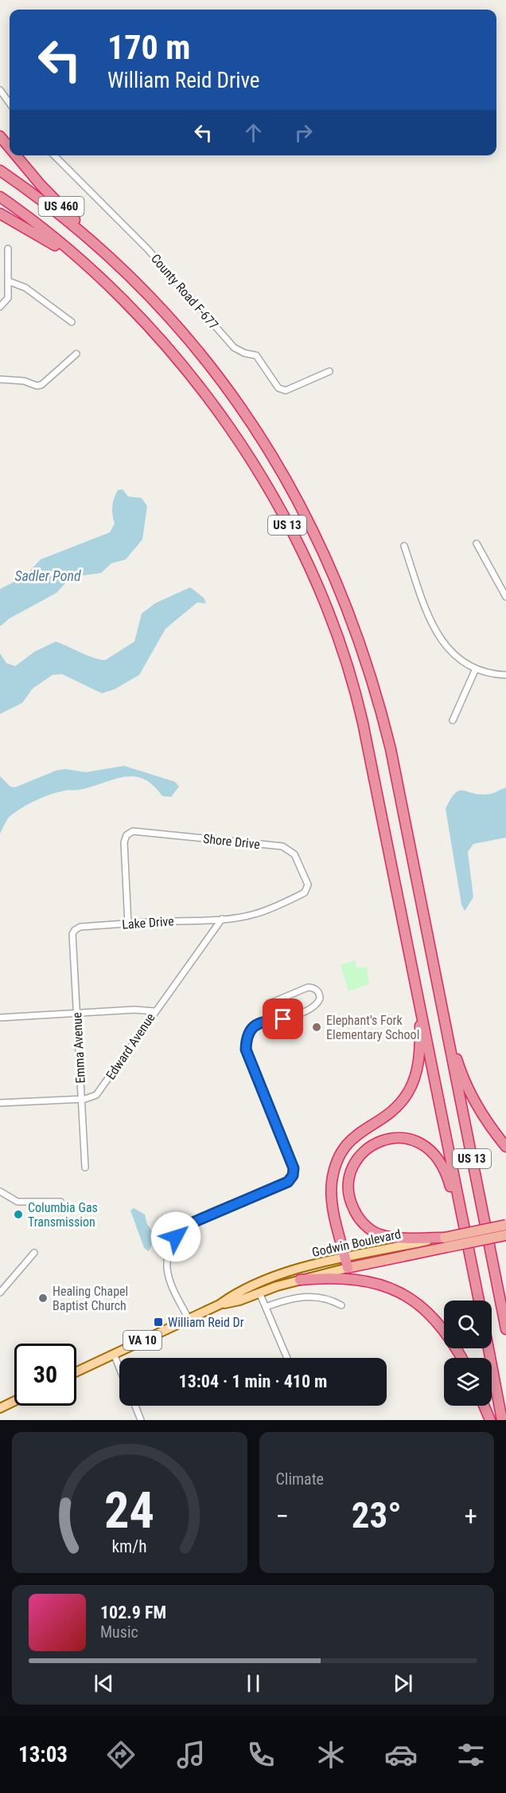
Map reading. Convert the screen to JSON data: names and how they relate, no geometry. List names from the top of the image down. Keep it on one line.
{"streets":{"highway":["US 460","US 13","Godwin Boulevard","VA 10"],"street":["County Road F-677","Shore Drive","Lake Drive","Edward Avenue","Emma Avenue"]},"crossings":[["US 460","US 13"],["Shore Drive","Lake Drive"],["Shore Drive","Edward Avenue"],["Lake Drive","Edward Avenue"],["Lake Drive","Emma Avenue"],["Edward Avenue","Emma Avenue"]],"water":["Sadler Pond"],"places":{"other":["Elephant's Fork Elementary School","Columbia Gas Transmission","Healing Chapel Baptist Church"],"transit":["William Reid Dr"]},"page":{"turn":["170 m","William Reid Drive"],"limit":"30","trip":"13:04 · 1 min · 410 m","tile":"Climate","heat":["−","23°","+"],"song":["102.9 FM","Music"],"tabs":"13:03","gauge":["24","km/h"]}}
